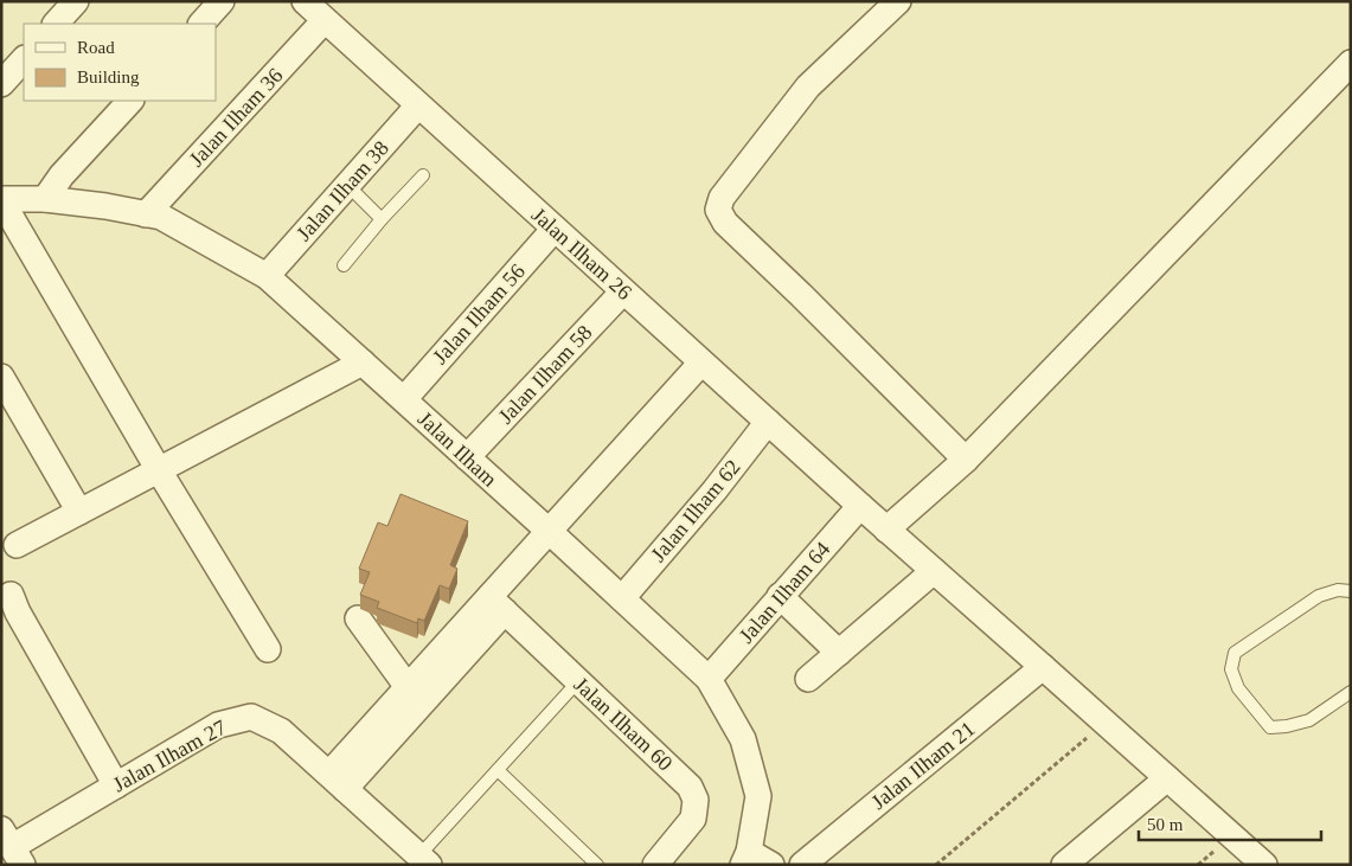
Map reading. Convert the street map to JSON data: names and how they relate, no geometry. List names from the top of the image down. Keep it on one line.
{"streets":{"street":["Jalan Ilham 36","Jalan Ilham 38","Jalan Ilham 26","Jalan Ilham 56","Jalan Ilham 58","Jalan Ilham","Jalan Ilham 62","Jalan Ilham 64","Jalan Ilham 60","Jalan Ilham 27","Jalan Ilham 21"]},"crossings":[["Jalan Ilham 36","Jalan Ilham 26"],["Jalan Ilham 36","Jalan Ilham"],["Jalan Ilham 38","Jalan Ilham 26"],["Jalan Ilham 38","Jalan Ilham"],["Jalan Ilham 26","Jalan Ilham 56"],["Jalan Ilham 26","Jalan Ilham 58"],["Jalan Ilham 26","Jalan Ilham 62"],["Jalan Ilham 26","Jalan Ilham 64"],["Jalan Ilham 26","Jalan Ilham 21"],["Jalan Ilham 56","Jalan Ilham"],["Jalan Ilham 58","Jalan Ilham"],["Jalan Ilham","Jalan Ilham 62"],["Jalan Ilham","Jalan Ilham 64"]],"legend":["Road","Building"],"scale_bar":"50 m"}
